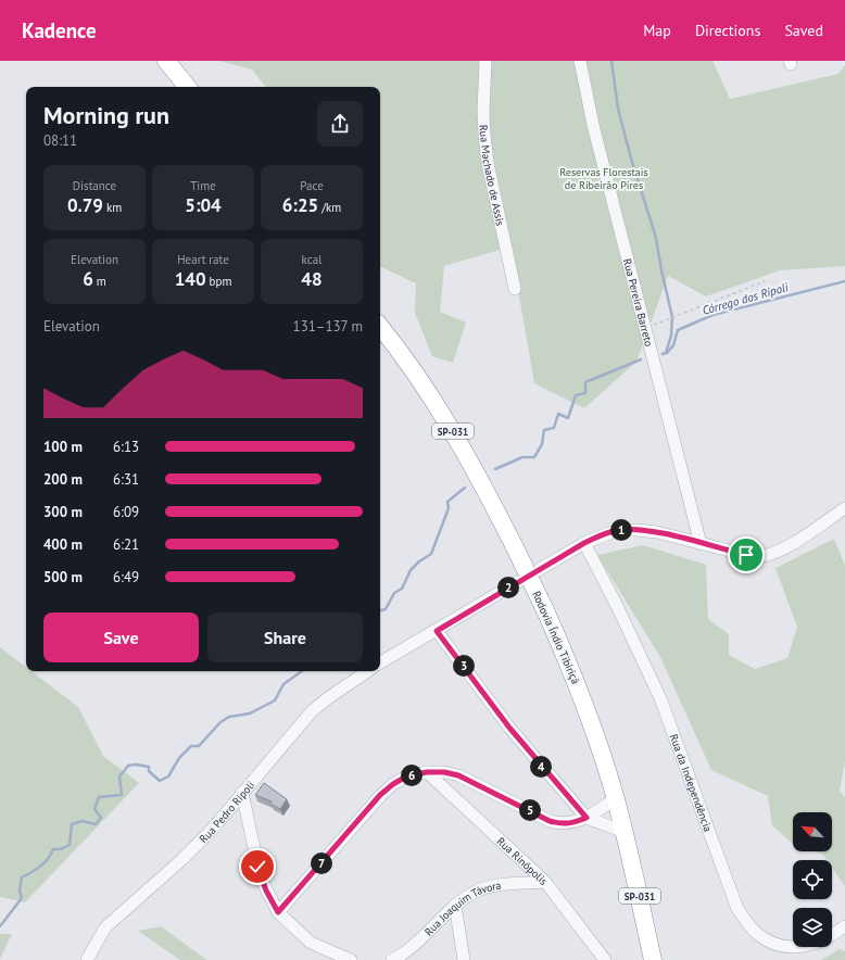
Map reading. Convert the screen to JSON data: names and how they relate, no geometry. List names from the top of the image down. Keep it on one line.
{"streets":{"highway":["SP-031","Rodovia Índio Tibiriçá"],"street":["Rua Machado de Assis","Rua Pereira Barreto","Rua da Independência","Rua Pedro Ripoli","Rua Rinópolis","Rua Joaquim Távora"]},"crossings":[["Rua Rinópolis","Rua Joaquim Távora"]],"water":["Córrego dos Ripoli"],"parks":["Reservas Florestais de Ribeirão Pires"],"north":"top left","page":{"header":"Kadence","nav":["Map","Directions","Saved"],"heading":["Morning run","08:11"],"stats":[["Distance","0.79 km"],["Time","5:04"],["Pace","6:25 /km"],["Elevation","6 m"],["Heart rate","140 bpm"],["kcal","48"]],"chart":["Elevation","131–137 m"],"list":[{"name":"100 m","note":"6:13"},{"name":"200 m","note":"6:31"},{"name":"300 m","note":"6:09"},{"name":"400 m","note":"6:21"},{"name":"500 m","note":"6:49"}],"pins":["1","2","3","4","6","5","7"],"buttons":["Save","Share"]}}
